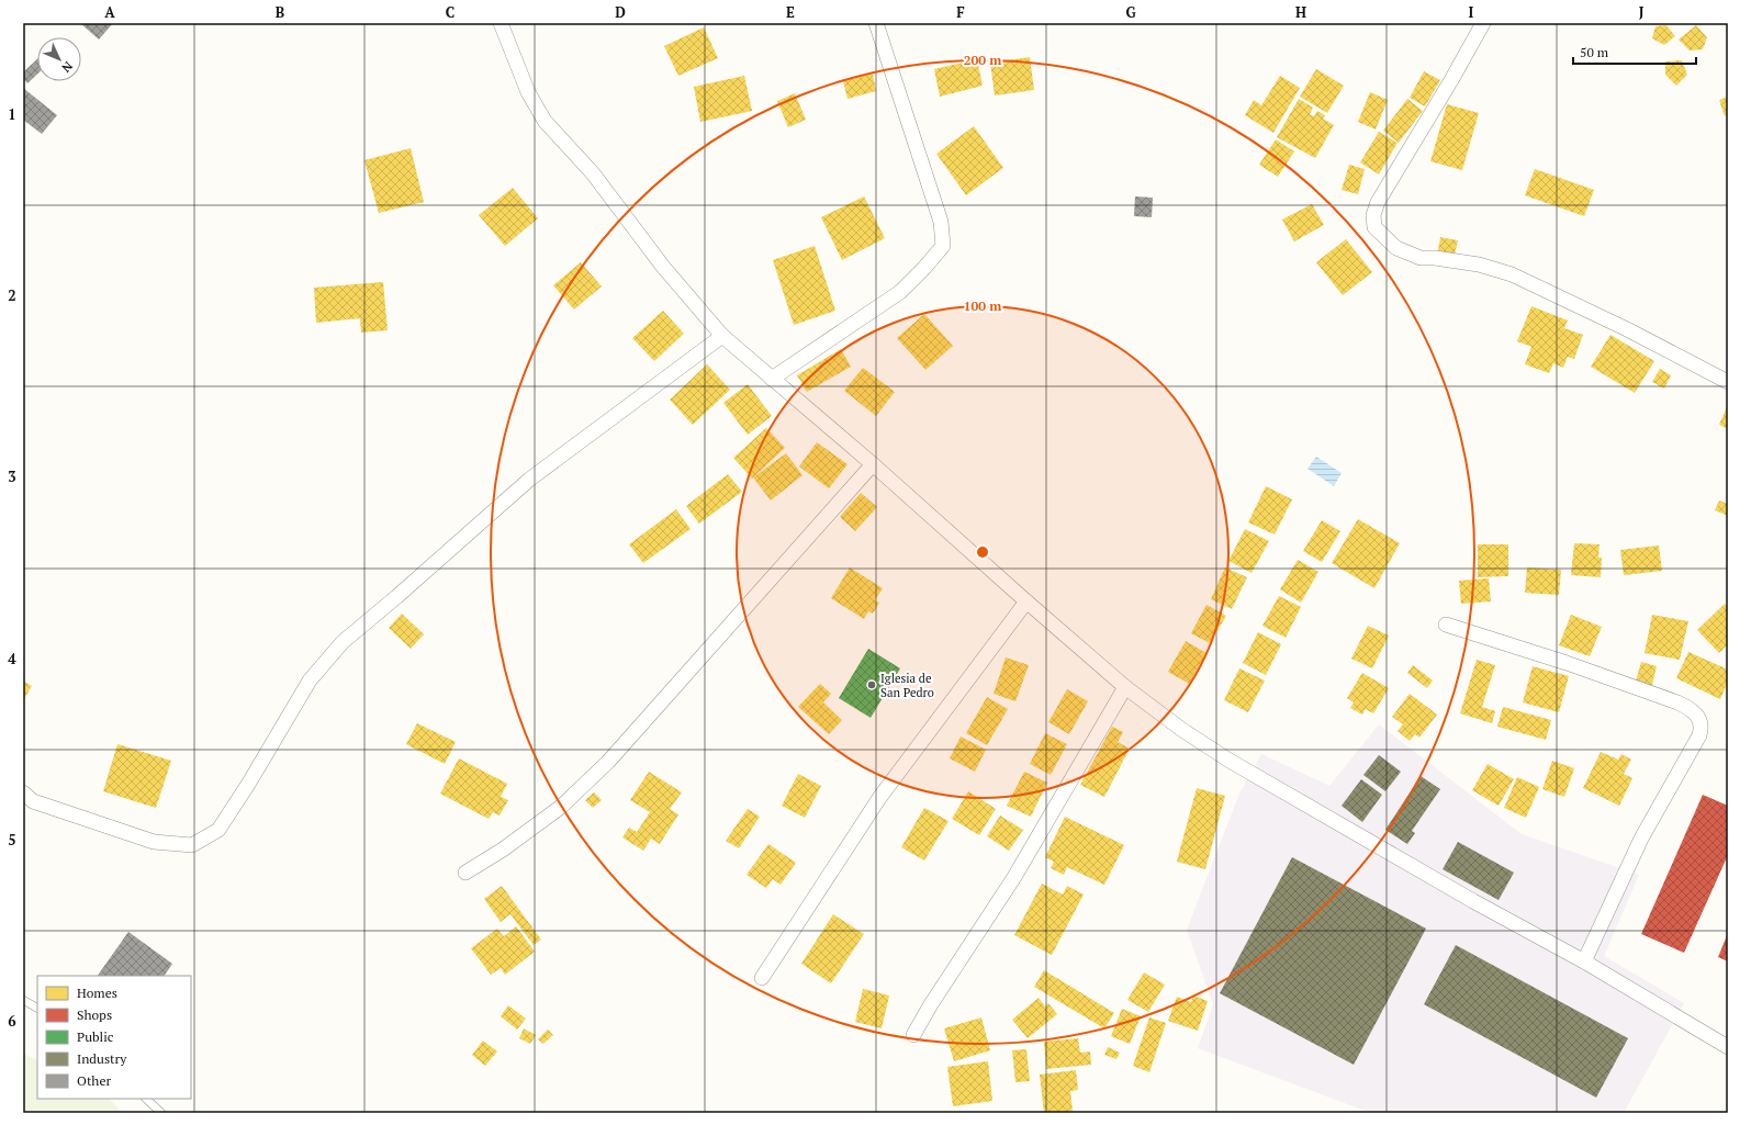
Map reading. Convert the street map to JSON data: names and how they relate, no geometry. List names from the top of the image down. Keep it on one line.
{"places":["Iglesia de San Pedro"],"legend":["Homes","Shops","Public","Industry","Other"],"scale_bar":"50 m","north":"bottom right","grid":{"columns":["A","B","C","D","E","F","G","H","I","J"],"rows":["1","2","3","4","5","6"]},"rings":["200 m","100 m"]}
